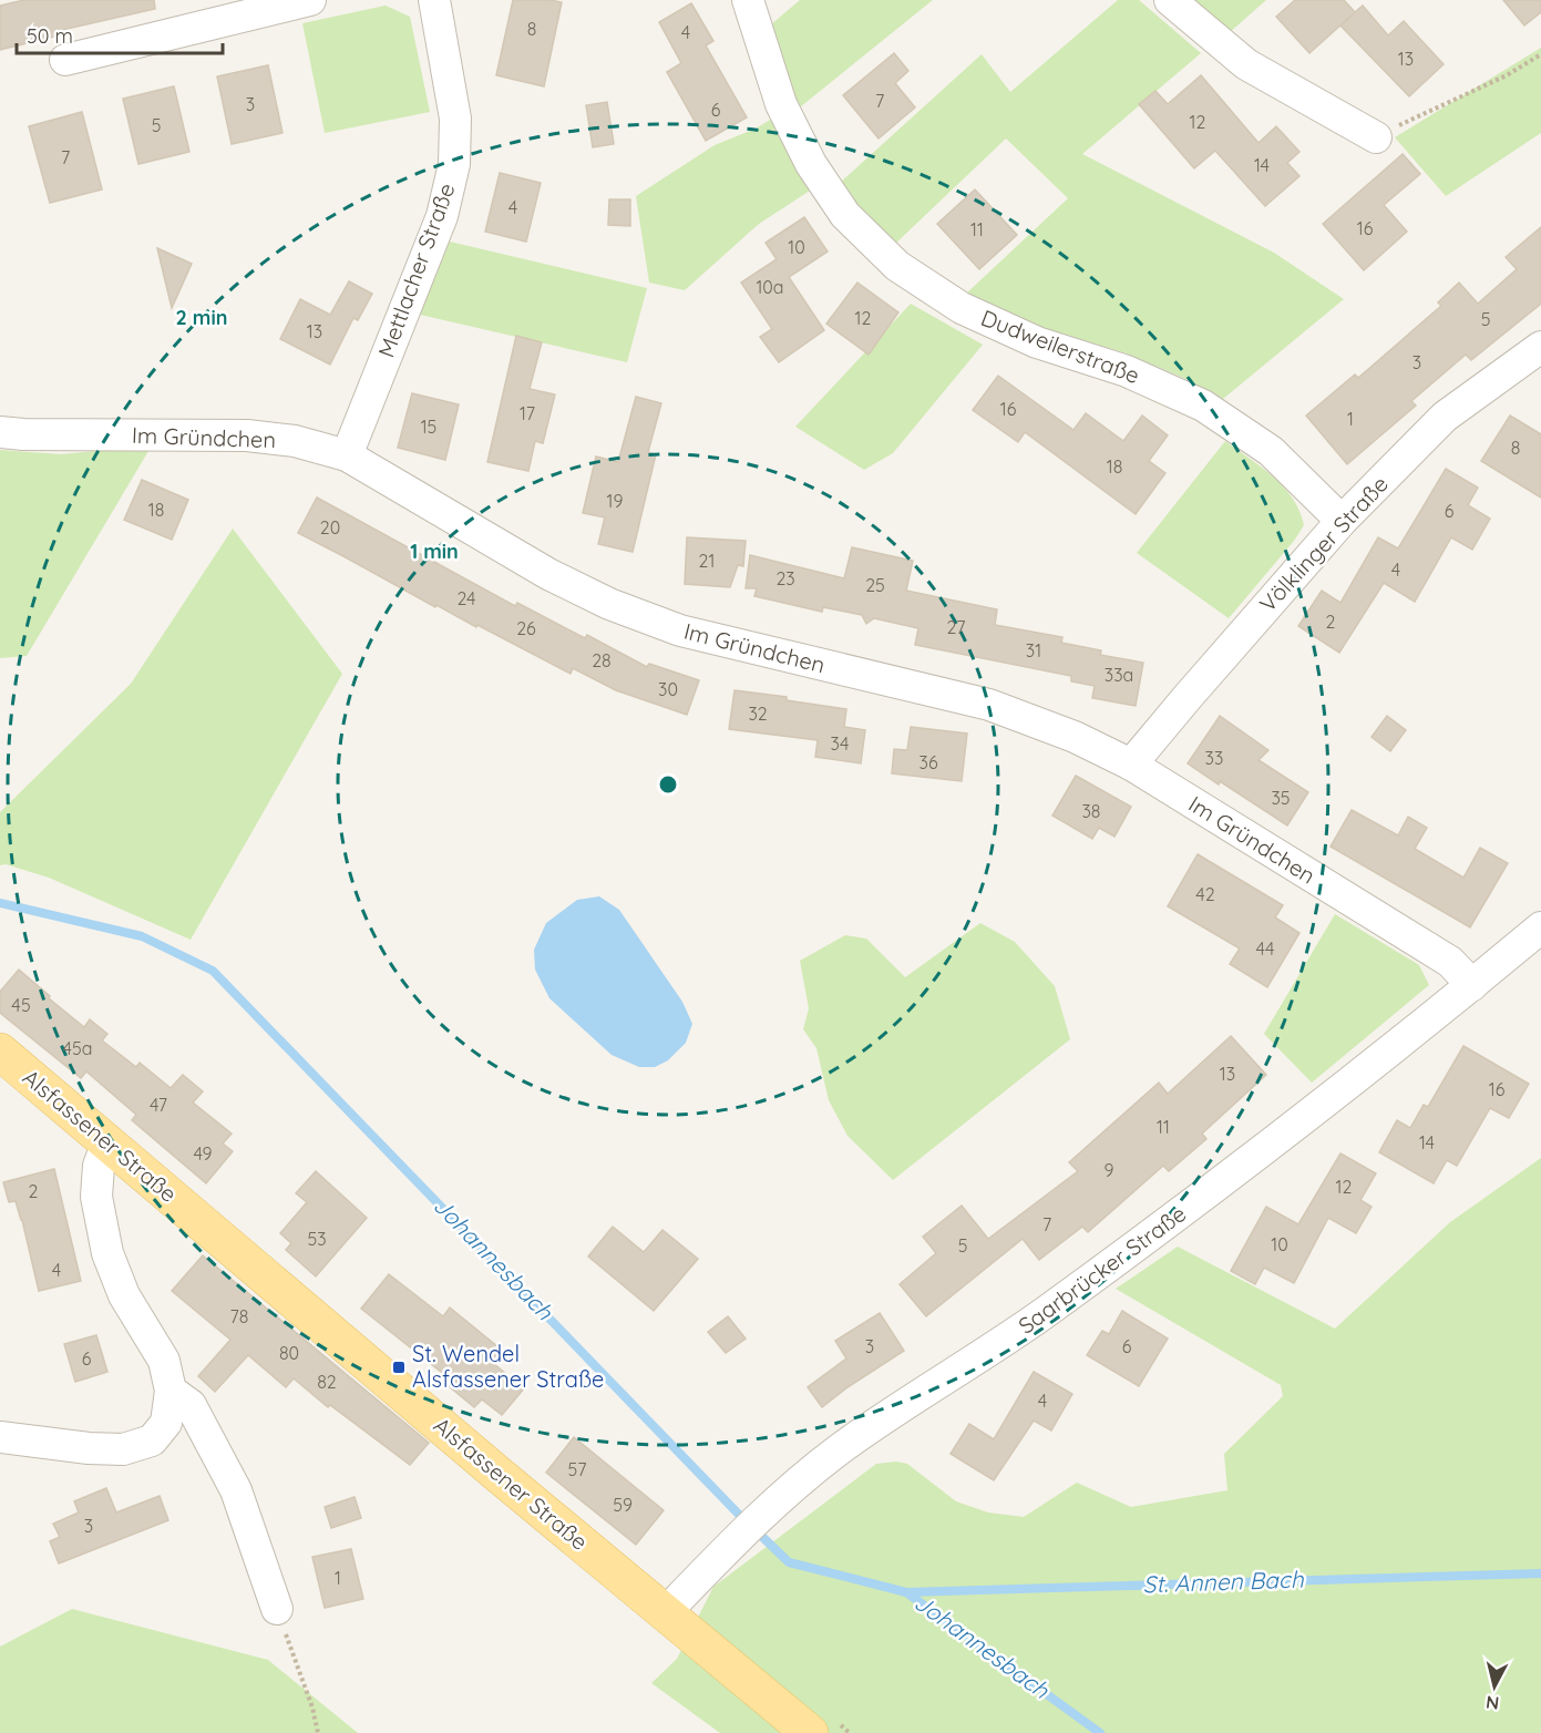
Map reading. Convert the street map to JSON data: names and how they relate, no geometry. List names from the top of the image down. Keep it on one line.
{"streets":{"main road":["Alsfassener Straße"],"street":["Mettlacher Straße","Dudweilerstraße","Im Gründchen","Völklinger Straße","Saarbrücker Straße"]},"crossings":[["Mettlacher Straße","Im Gründchen"],["Dudweilerstraße","Völklinger Straße"],["Im Gründchen","Völklinger Straße"],["Im Gründchen","Saarbrücker Straße"],["Alsfassener Straße","Saarbrücker Straße"]],"water":["Johannesbach","St. Annen Bach"],"places":{"transit":["St. Wendel Alsfassener Straße"]},"house_numbers":["8","4","13","7","3","6","12","5","7","14","4","16","11","10","10a","12","5","13","3","16","17","1","15","8","18","19","18","6","20","21","4","23","25","24","2","27","26","31","28","33a","30","32","34","33","36","35","38","42","44","45","45a","13","16","47","11","14","49","9","12","2","7","53","10","5","4","78","3","6","80","6","82","4","57","59","3","1"],"scale_bar":"50 m","north":"bottom","rings":["2 min","1 min"]}
